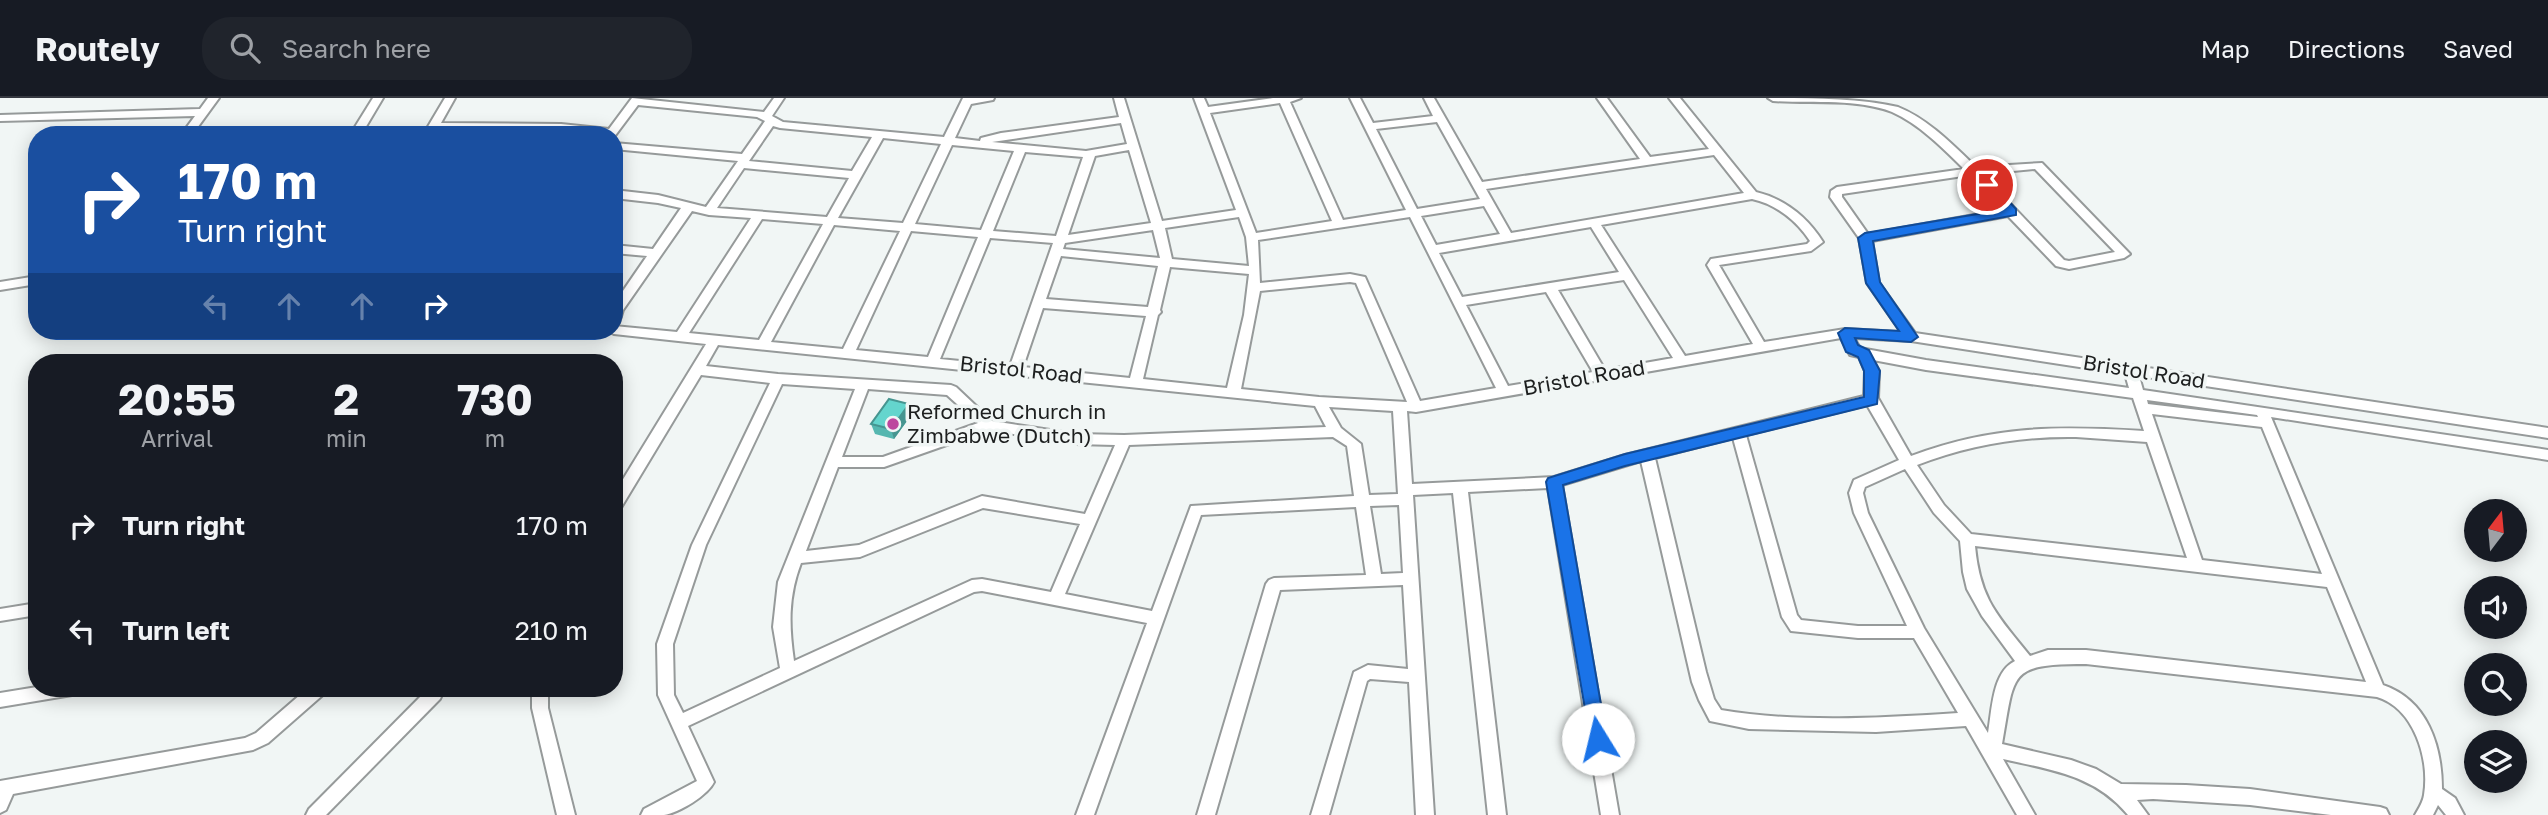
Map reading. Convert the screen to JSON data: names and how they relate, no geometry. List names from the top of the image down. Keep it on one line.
{"streets":{"street":["Bristol Road"]},"places":["Reformed Church in Zimbabwe (Dutch)"],"north":"top","page":{"header":"Routely","search":"Search here","nav":["Map","Directions","Saved"],"turn":["170 m","Turn right"],"eta":["20:55","Arrival","2","min","730","m"],"list":[{"name":"Turn right","value":"170 m"},{"name":"Turn left","value":"210 m"}]}}
